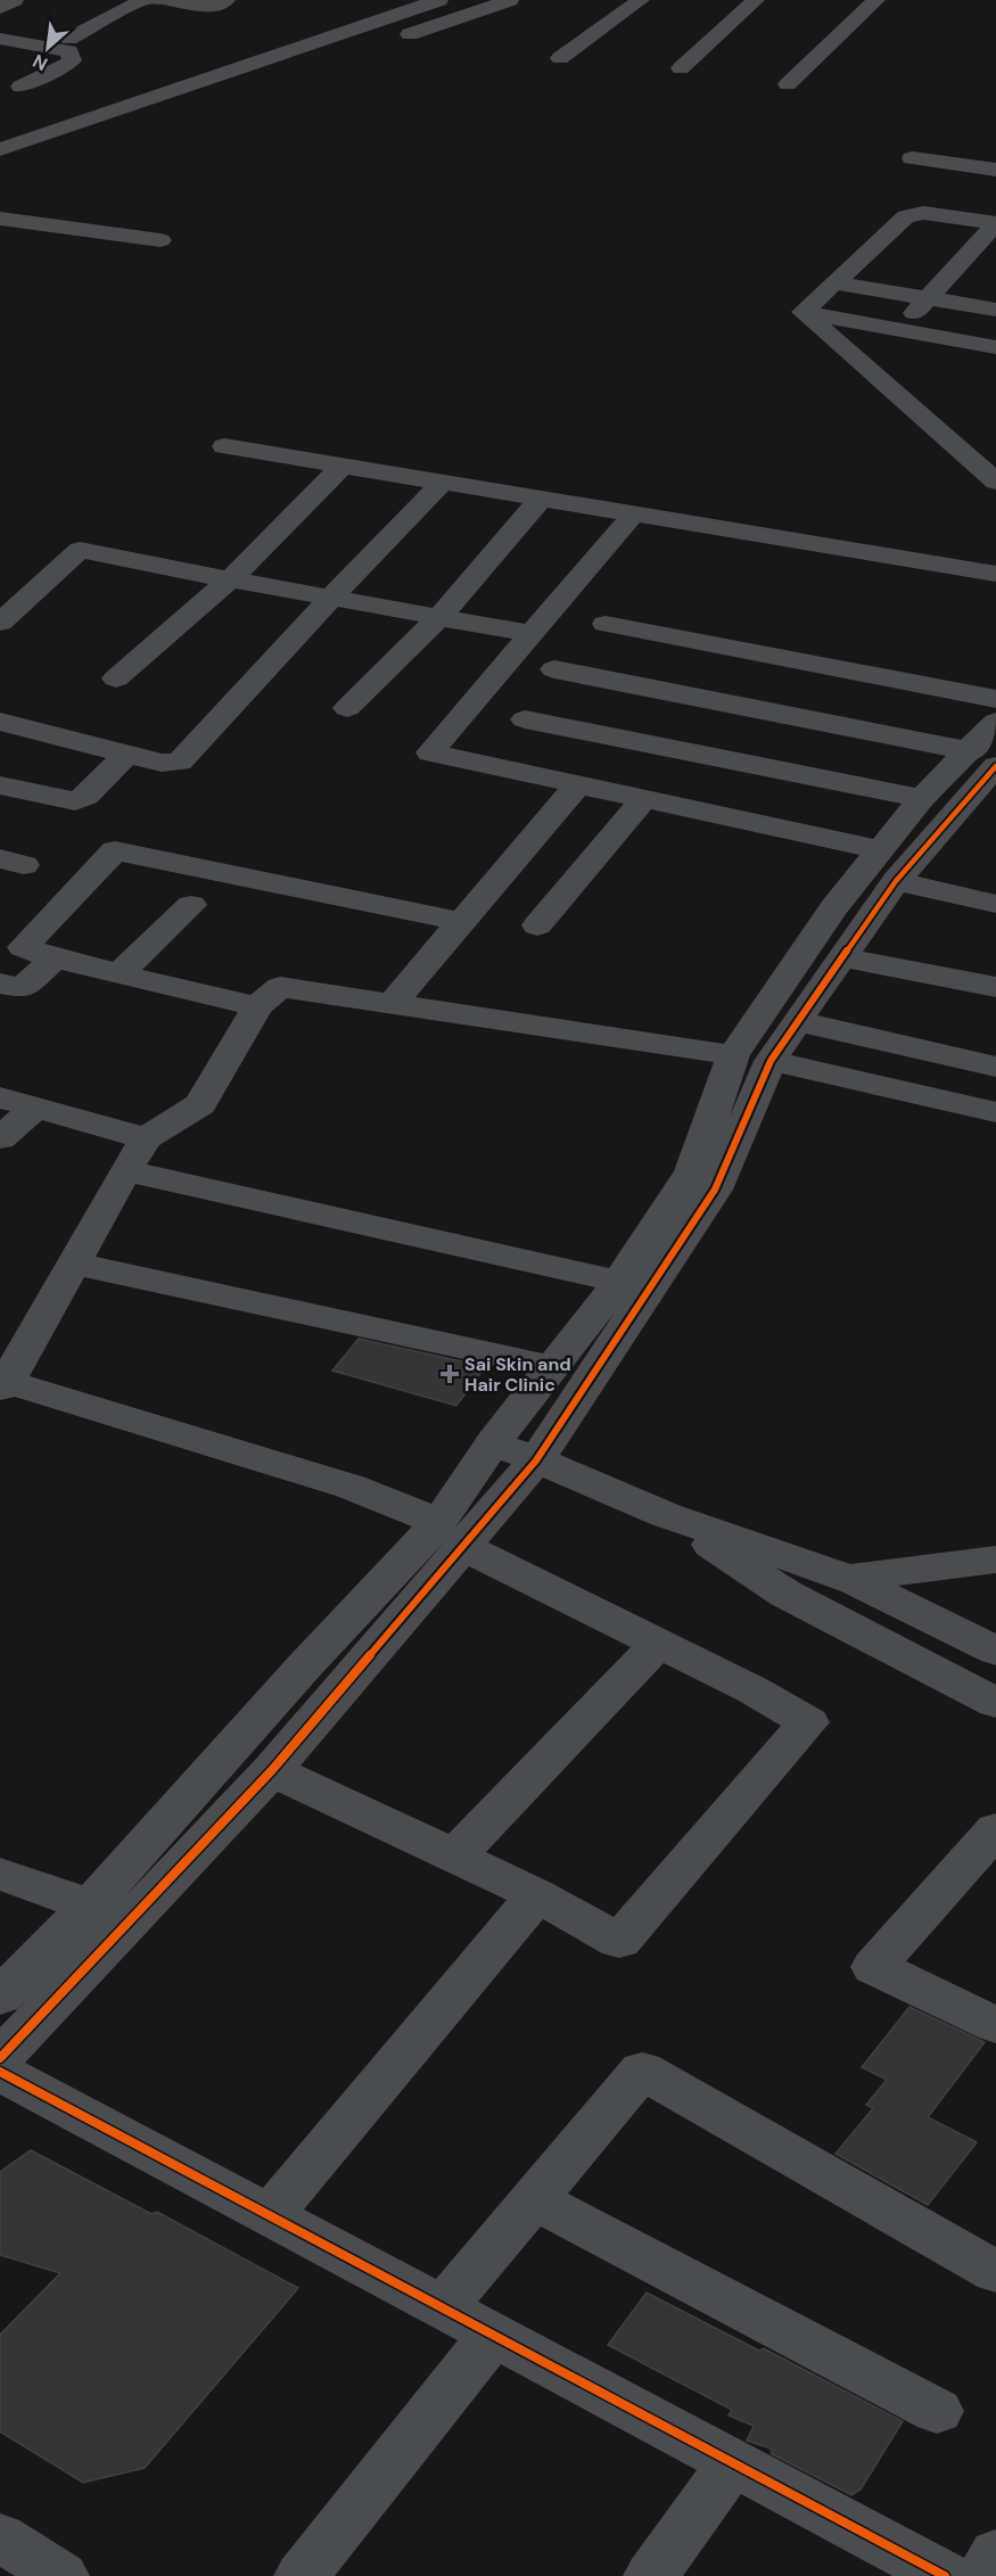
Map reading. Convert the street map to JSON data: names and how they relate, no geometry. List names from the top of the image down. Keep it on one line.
{"places":{"health":["Sai Skin and Hair Clinic"]},"north":"bottom left"}
